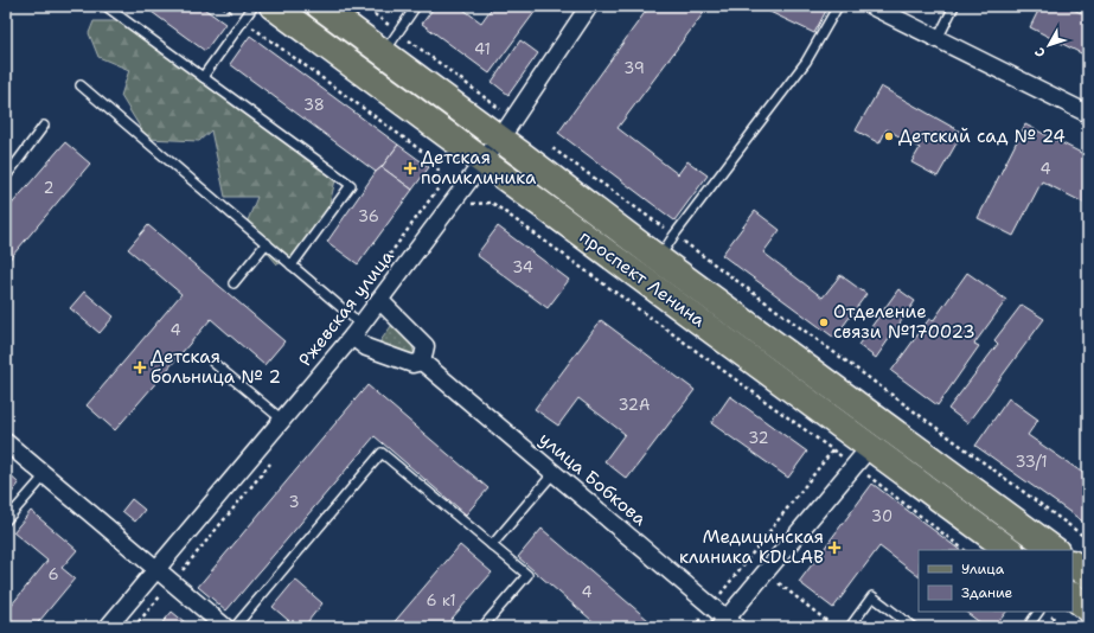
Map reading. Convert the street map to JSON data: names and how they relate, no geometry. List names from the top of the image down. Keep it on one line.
{"streets":{"main road":["проспект Ленина"],"street":["Ржевская улица","улица Бобкова"]},"crossings":[["проспект Ленина","Ржевская улица"]],"places":{"other":["Детский сад № 24","Отделение связи №170023"],"health":["Детская поликлиника","Детская больница № 2","Медицинская клиника KDLLAB"]},"house_numbers":["41","39","38","4","2","36","34","4","32А","32","33/1","3","30","6","4","6 к1"],"legend":["Улица","Здание"],"north":"bottom left"}
